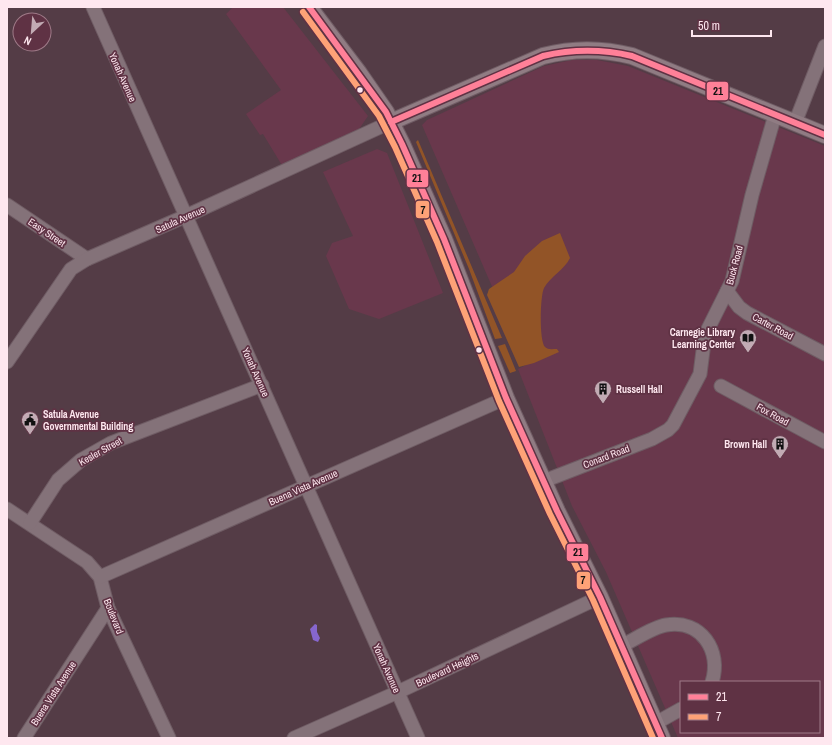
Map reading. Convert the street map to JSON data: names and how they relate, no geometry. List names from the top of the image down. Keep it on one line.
{"streets":{"street":["Yonah Avenue","Satula Avenue","Easy Street","Buck Road","Carter Road","Fox Road","Kesler Street","Conard Road","Buena Vista Avenue","Boulevard","Boulevard Heights"]},"crossings":[["Yonah Avenue","Satula Avenue"],["Yonah Avenue","Kesler Street"],["Yonah Avenue","Buena Vista Avenue"],["Yonah Avenue","Boulevard Heights"],["Satula Avenue","Easy Street"],["Buck Road","Carter Road"],["Buck Road","Conard Road"],["Kesler Street","Boulevard"],["Buena Vista Avenue","Boulevard"]],"places":{"library":["Carnegie Library Learning Center"],"building":["Russell Hall","Brown Hall"],"public building":["Satula Avenue Governmental Building"]},"lines":["transit line 21","transit line 7"],"legend":["21","7"],"scale_bar":"50 m","north":"bottom left"}
